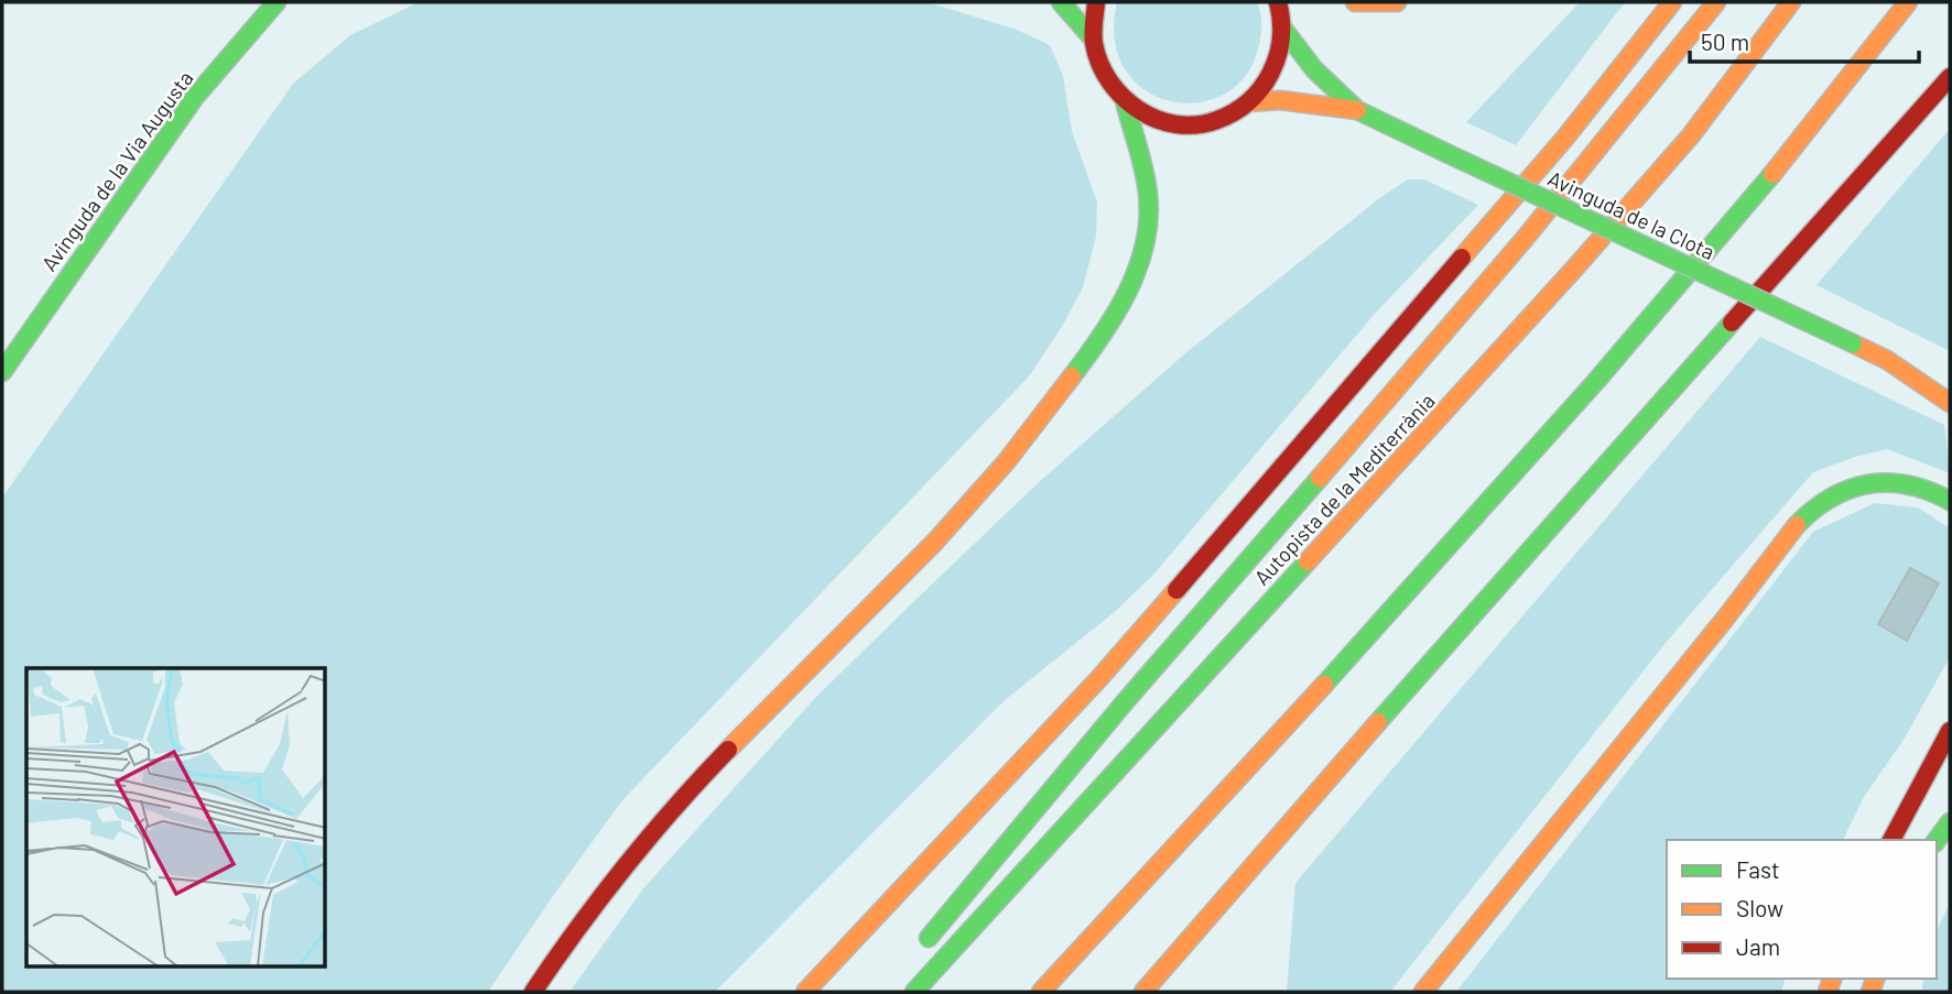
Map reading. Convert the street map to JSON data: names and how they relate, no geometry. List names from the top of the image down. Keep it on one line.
{"streets":{"main road":["Avinguda de la Via Augusta","Avinguda de la Clota","Autopista de la Mediterrània"]},"legend":["Fast","Slow","Jam"],"scale_bar":"50 m"}
